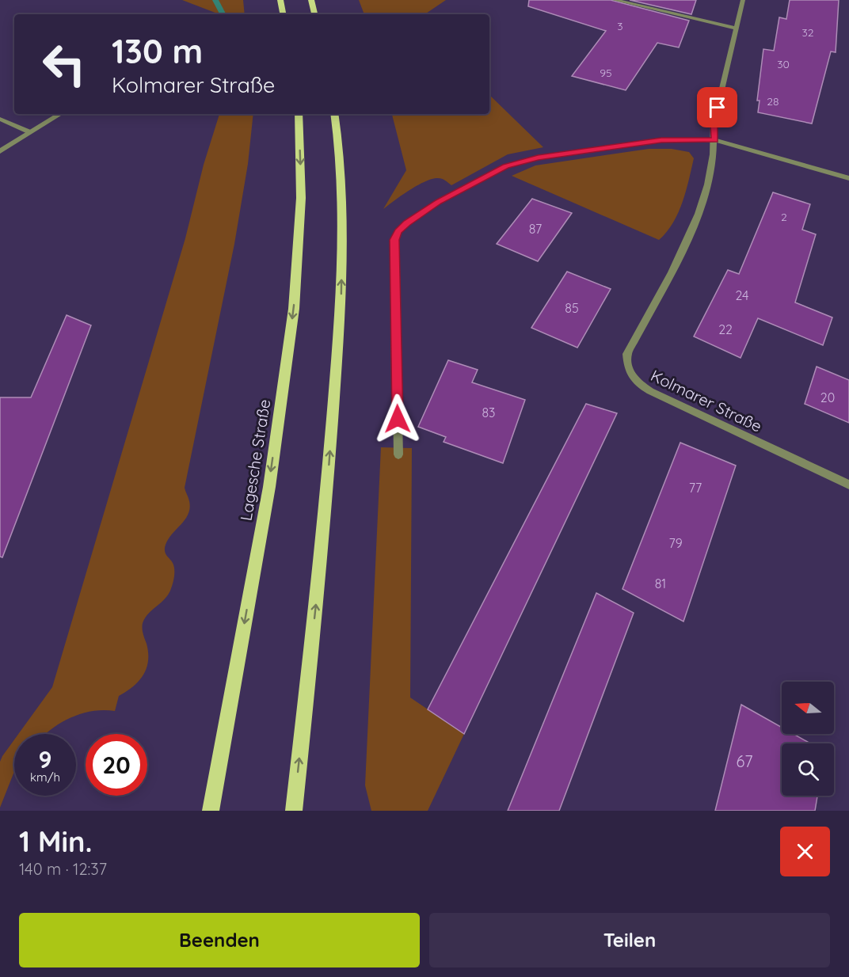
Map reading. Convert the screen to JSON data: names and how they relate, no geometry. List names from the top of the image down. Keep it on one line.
{"streets":{"main road":["Lagesche Straße"],"street":["Kolmarer Straße"]},"house_numbers":["3","32","30","95","28","2","87","24","85","22","20","83","77","79","81","67"],"north":"left","page":{"turn":["130 m","Kolmarer Straße"],"speed":"9 km/h","limit":"20","heading":["1 Min.","140 m · 12:37"],"buttons":["Beenden","Teilen"]}}
